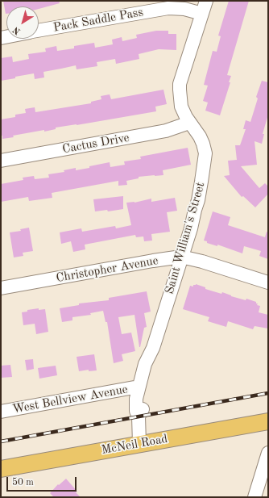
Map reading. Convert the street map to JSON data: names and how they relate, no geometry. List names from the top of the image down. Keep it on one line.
{"streets":{"main road":["McNeil Road"],"street":["Pack Saddle Pass","Cactus Drive","Saint William's Street","Christopher Avenue","West Bellview Avenue"]},"crossings":[["Pack Saddle Pass","Saint William's Street"],["Cactus Drive","Saint William's Street"],["Saint William's Street","Christopher Avenue"],["Saint William's Street","West Bellview Avenue"],["Saint William's Street","McNeil Road"]],"scale_bar":"50 m","north":"bottom left"}
